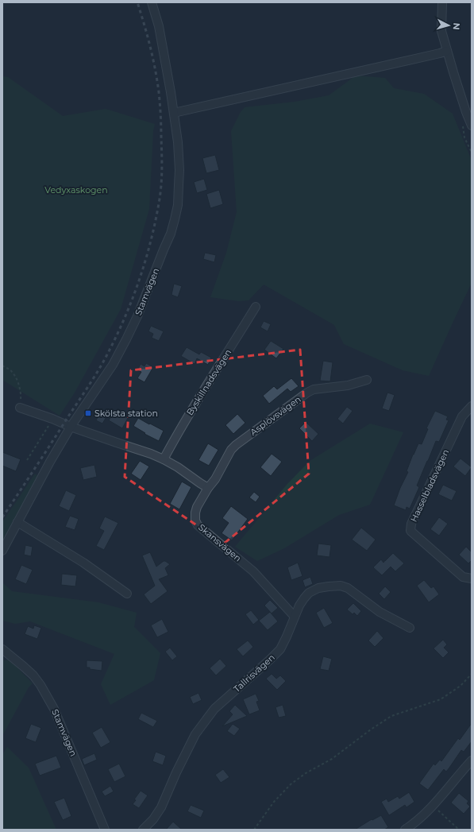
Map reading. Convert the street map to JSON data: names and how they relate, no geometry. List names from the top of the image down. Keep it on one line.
{"streets":{"street":["Stamvägen","Byskillnadsvägen","Asplövsvägen","Hasselbladsvägen","Skansvägen","Tallrisvägen"]},"crossings":[["Asplövsvägen","Skansvägen"],["Skansvägen","Tallrisvägen"]],"parks":["Vedyxaskogen"],"places":{"transit":["Skölsta station"]},"north":"right"}
